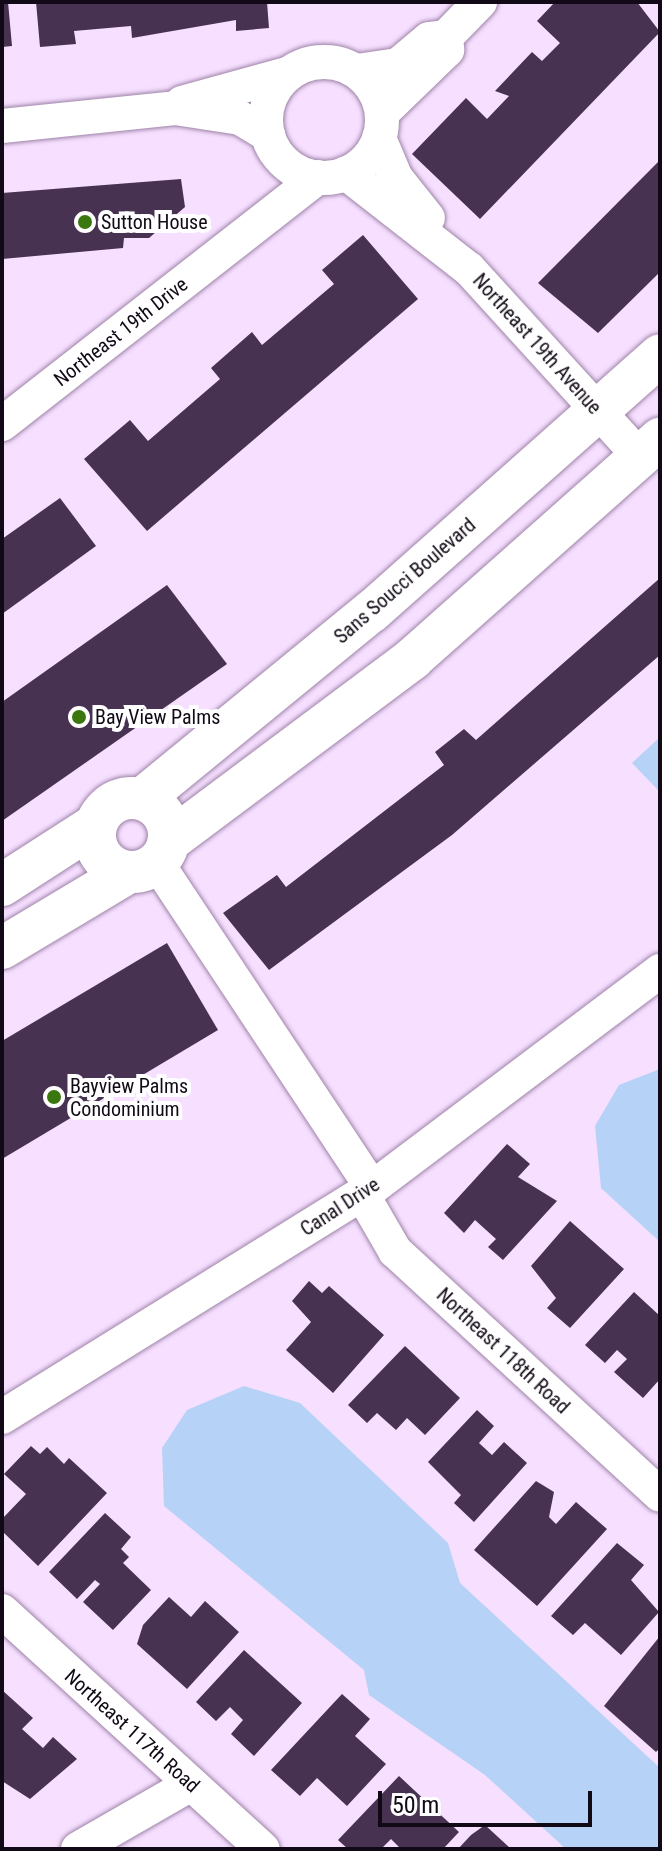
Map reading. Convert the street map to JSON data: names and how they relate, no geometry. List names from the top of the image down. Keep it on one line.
{"streets":{"street":["Northeast 19th Drive","Northeast 19th Avenue","Sans Soucci Boulevard","Canal Drive","Northeast 118th Road","Northeast 117th Road"]},"crossings":[["Northeast 19th Drive","Northeast 19th Avenue"],["Northeast 19th Avenue","Sans Soucci Boulevard"],["Sans Soucci Boulevard","Northeast 118th Road"],["Canal Drive","Northeast 118th Road"]],"places":["Sutton House","Bay View Palms","Bayview Palms Condominium"],"scale_bar":"50 m"}
